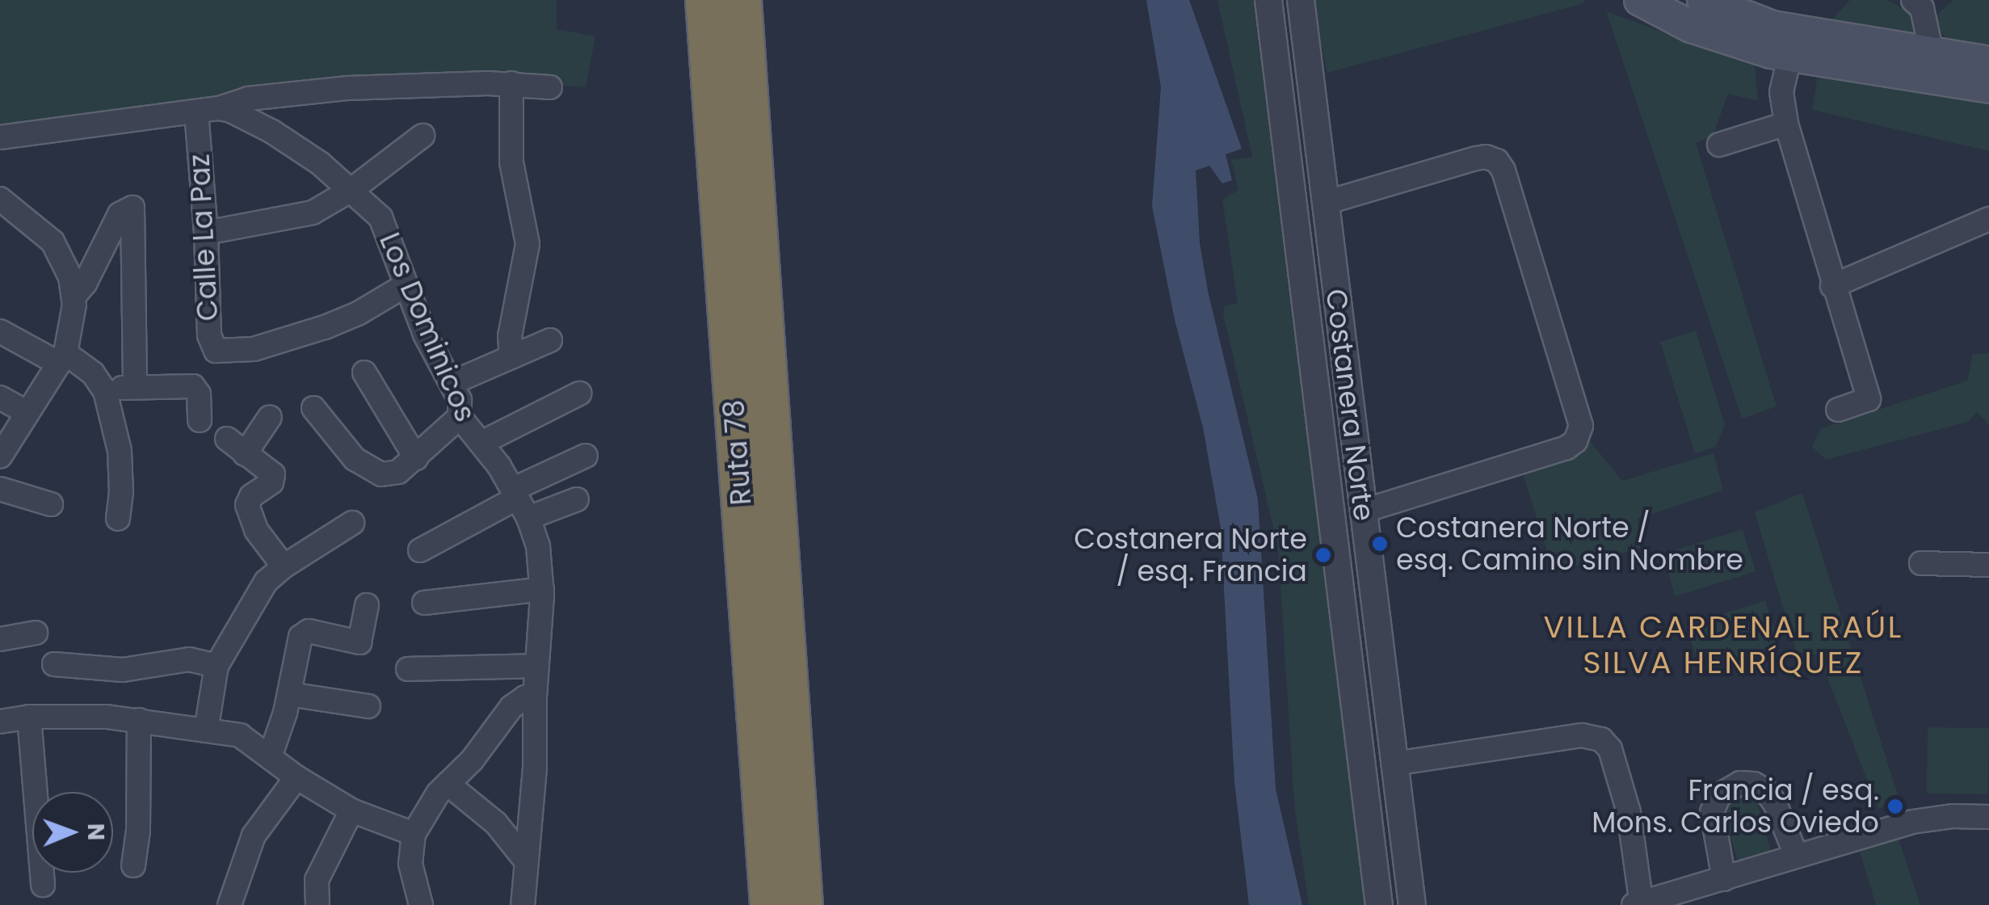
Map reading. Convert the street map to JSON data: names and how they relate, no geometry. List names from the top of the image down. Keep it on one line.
{"streets":{"highway":["Ruta 78"],"street":["Calle La Paz","Los Dominicos","Costanera Norte"]},"crossings":[["Calle La Paz","Los Dominicos"]],"districts":["VILLA CARDENAL RAÚL SILVA HENRÍQUEZ"],"places":["Costanera Norte / esq. Camino sin Nombre","Costanera Norte / esq. Francia","Francia / esq. Mons. Carlos Oviedo"],"north":"right"}
